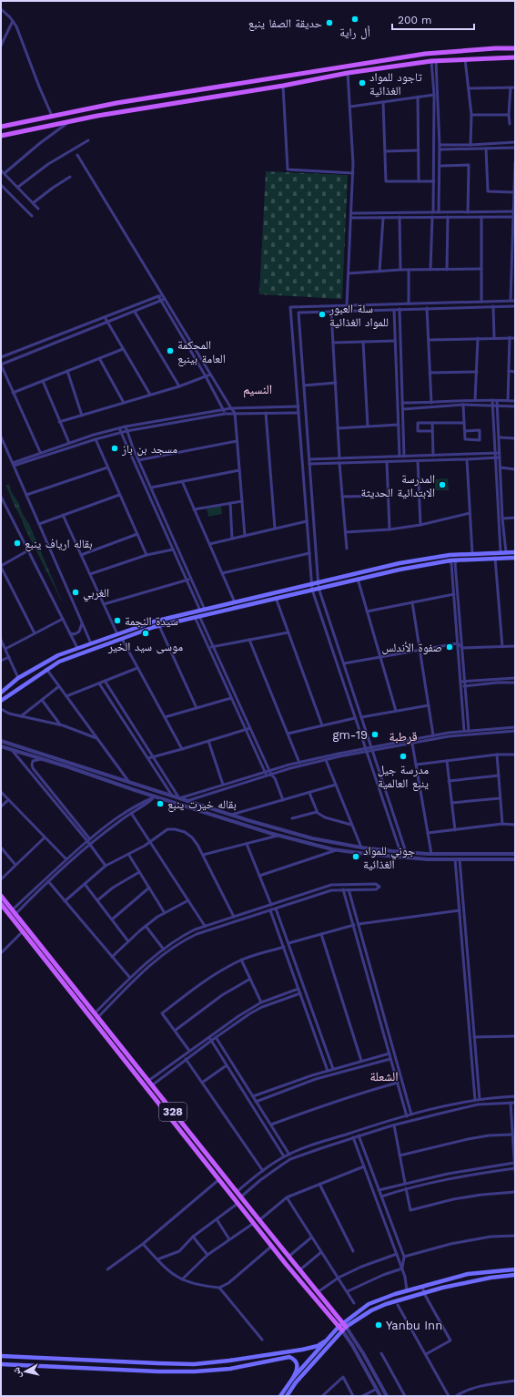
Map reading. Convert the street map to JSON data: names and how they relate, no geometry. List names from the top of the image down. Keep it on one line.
{"streets":{"main road":["328"]},"districts":["النسيم","قرطبة","الشعلة"],"places":["أل راية","حديقة الصفا ينبع","تاجود للمواد الغذائية","سلة العبور للمواد الغذائية","المحكمة العامة بينبع","مسجد بن باز","المدرسة الابتدائية الحديثة","بقاله ارياف ينبع","الغربي","سيدة النجمة","موسى سيد الخير","صفوة الأندلس","gm-19","مدرسة جيل ينبع العالمية","بقاله خيرت ينبع","جوني للمواد الغذائية","Yanbu Inn"],"scale_bar":"200 m","north":"left"}
